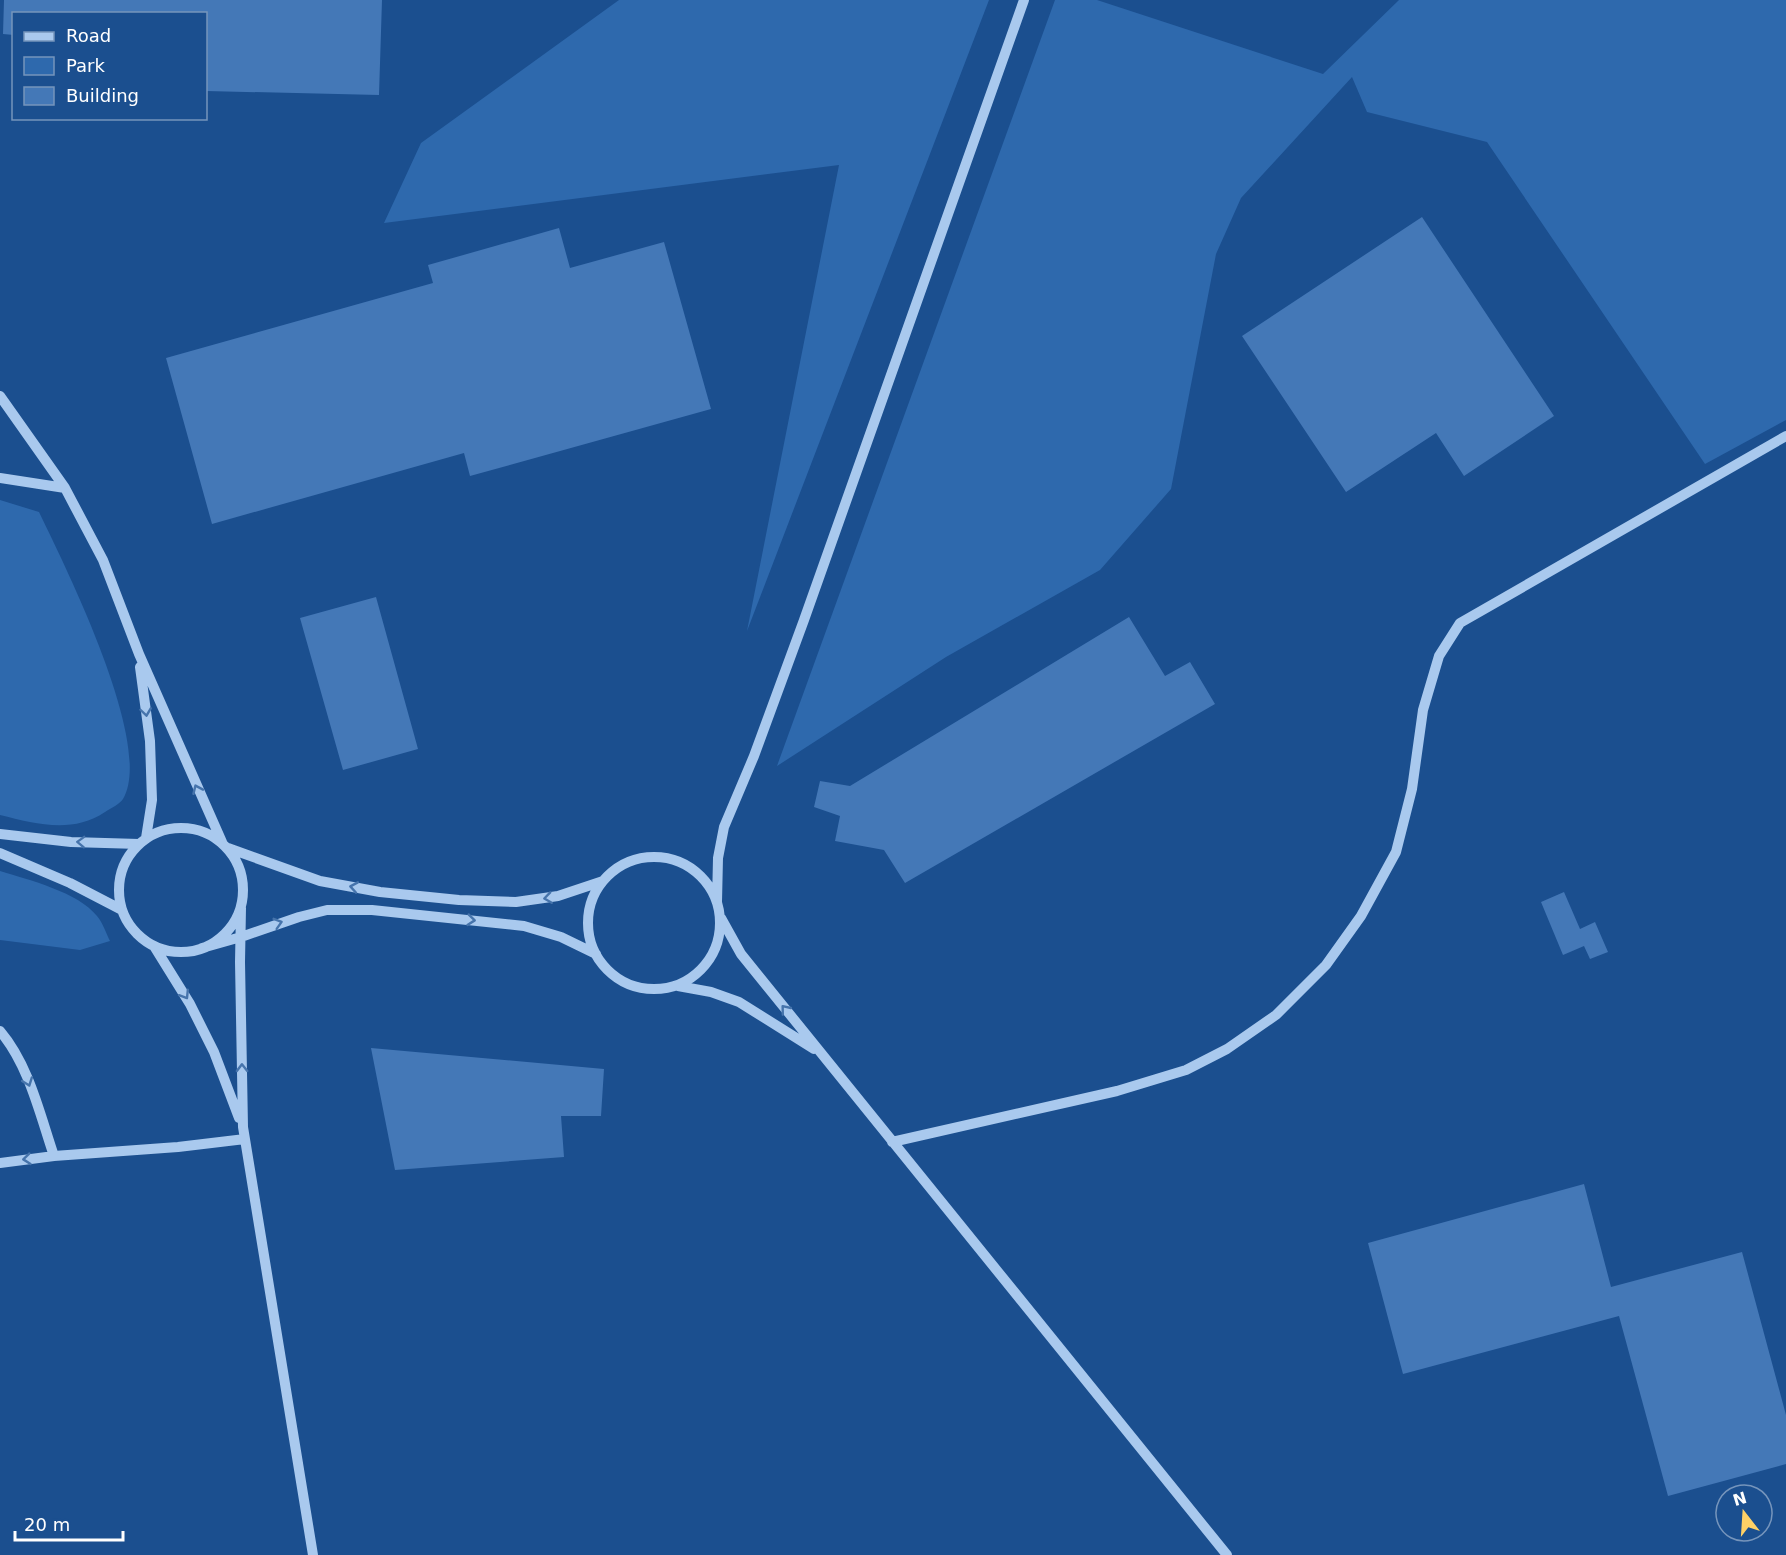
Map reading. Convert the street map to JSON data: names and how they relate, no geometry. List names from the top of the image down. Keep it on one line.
{"legend":["Road","Park","Building"],"scale_bar":"20 m","north":"top"}
